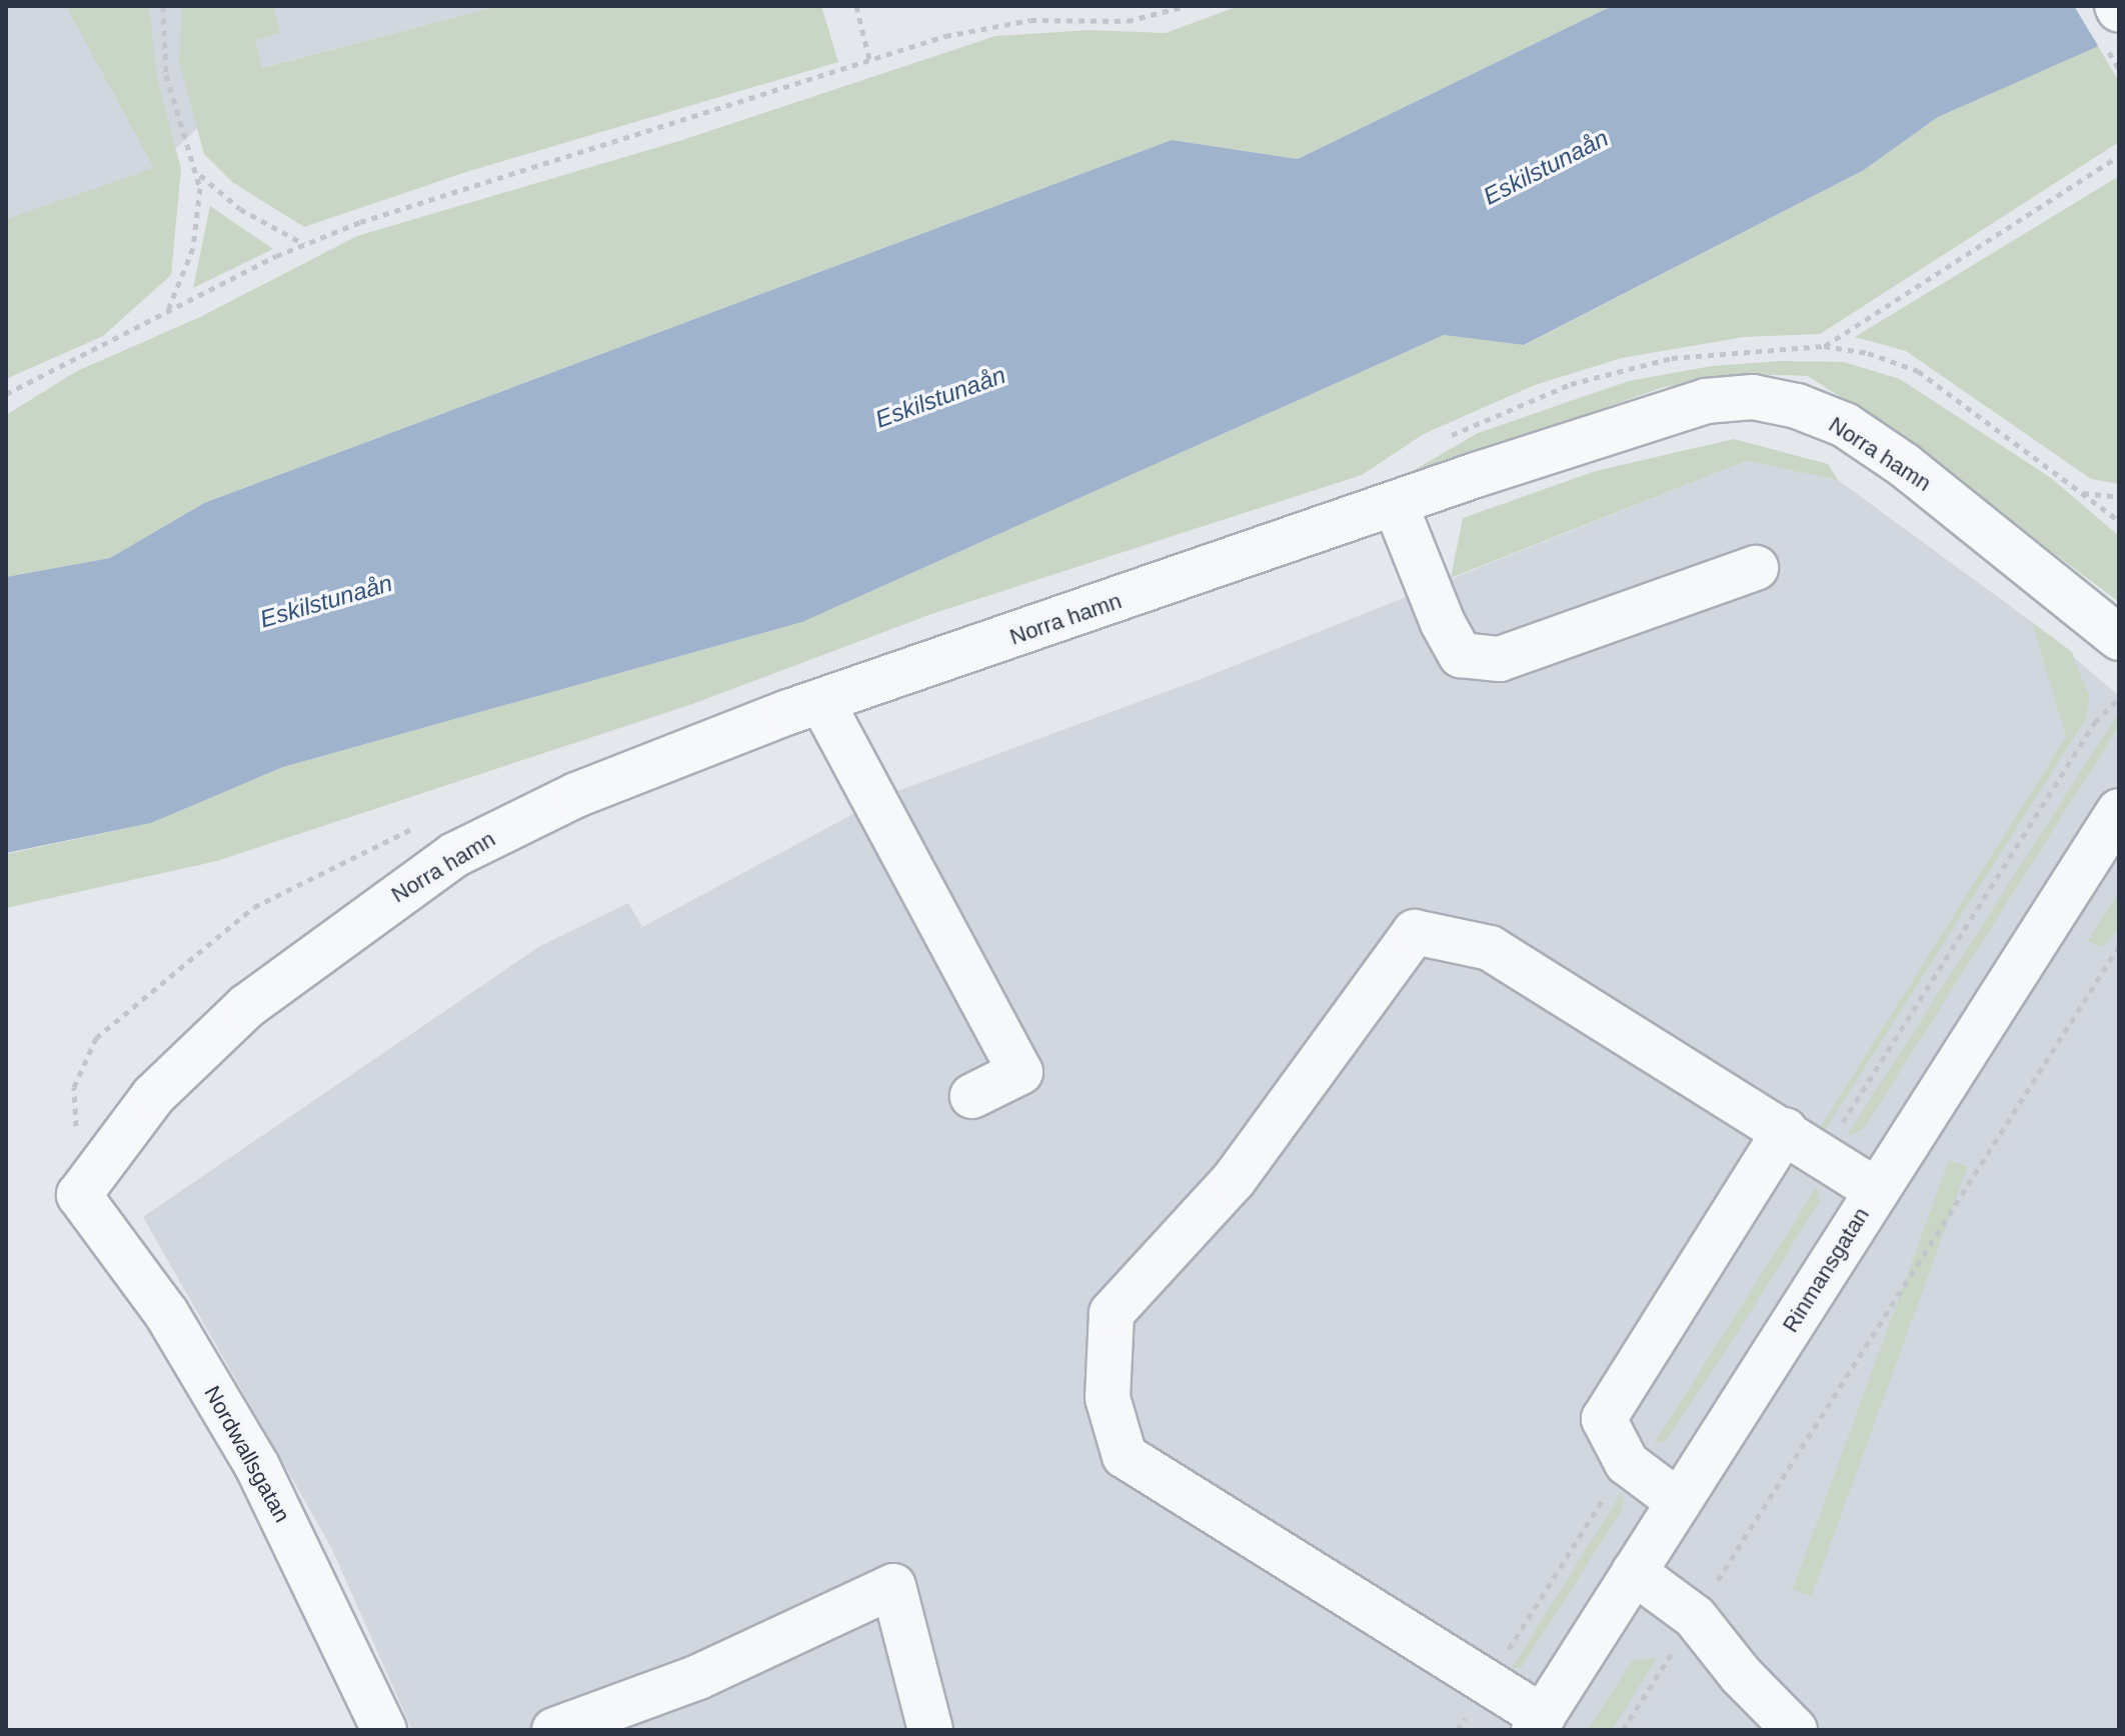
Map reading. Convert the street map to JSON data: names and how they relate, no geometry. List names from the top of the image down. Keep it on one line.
{"streets":{"street":["Norra hamn","Rinmansgatan","Nordwallsgatan"]},"crossings":[["Norra hamn","Nordwallsgatan"]],"water":["Eskilstunaån"]}
